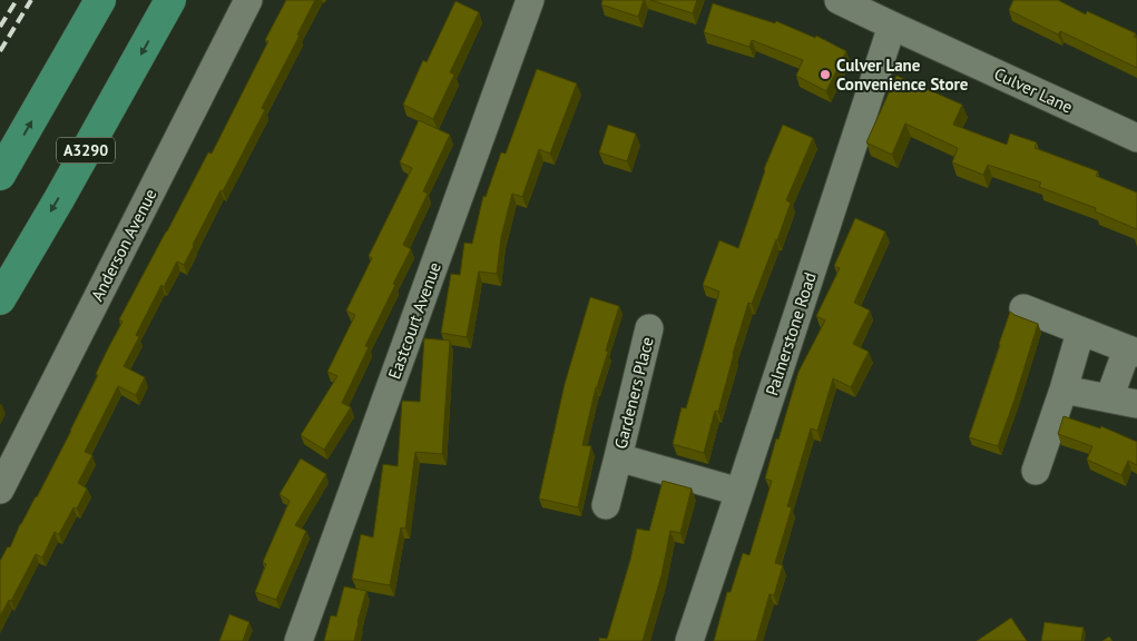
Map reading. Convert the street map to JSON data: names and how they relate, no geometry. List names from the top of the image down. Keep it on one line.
{"streets":{"main road":["A3290"],"street":["Culver Lane","Anderson Avenue","Eastcourt Avenue","Palmerstone Road","Gardeners Place"]},"crossings":[["Culver Lane","Palmerstone Road"],["Palmerstone Road","Gardeners Place"]],"places":["Culver Lane Convenience Store"]}
